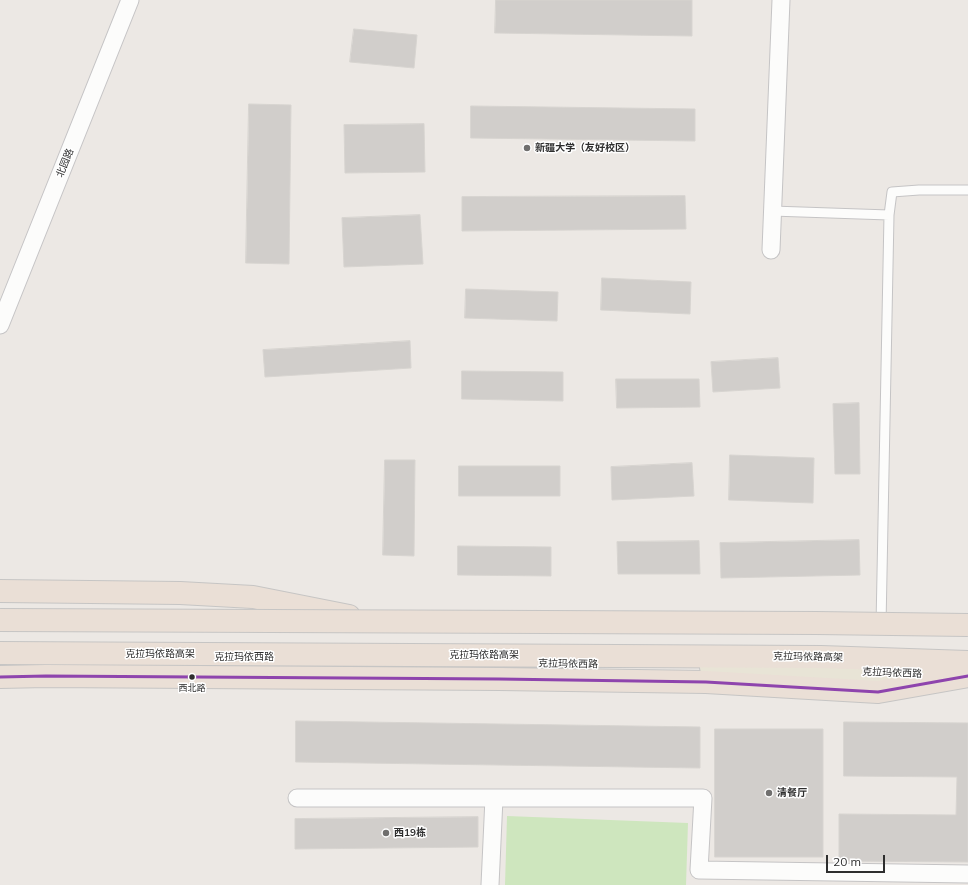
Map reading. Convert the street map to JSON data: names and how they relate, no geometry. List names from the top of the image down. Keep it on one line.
{"streets":{"highway":["克拉玛依路高架"],"main road":["克拉玛依西路"],"street":["北园路"]},"places":["新疆大学（友好校区）","西北路","清餐厅","西19栋"],"scale_bar":"20 m"}
